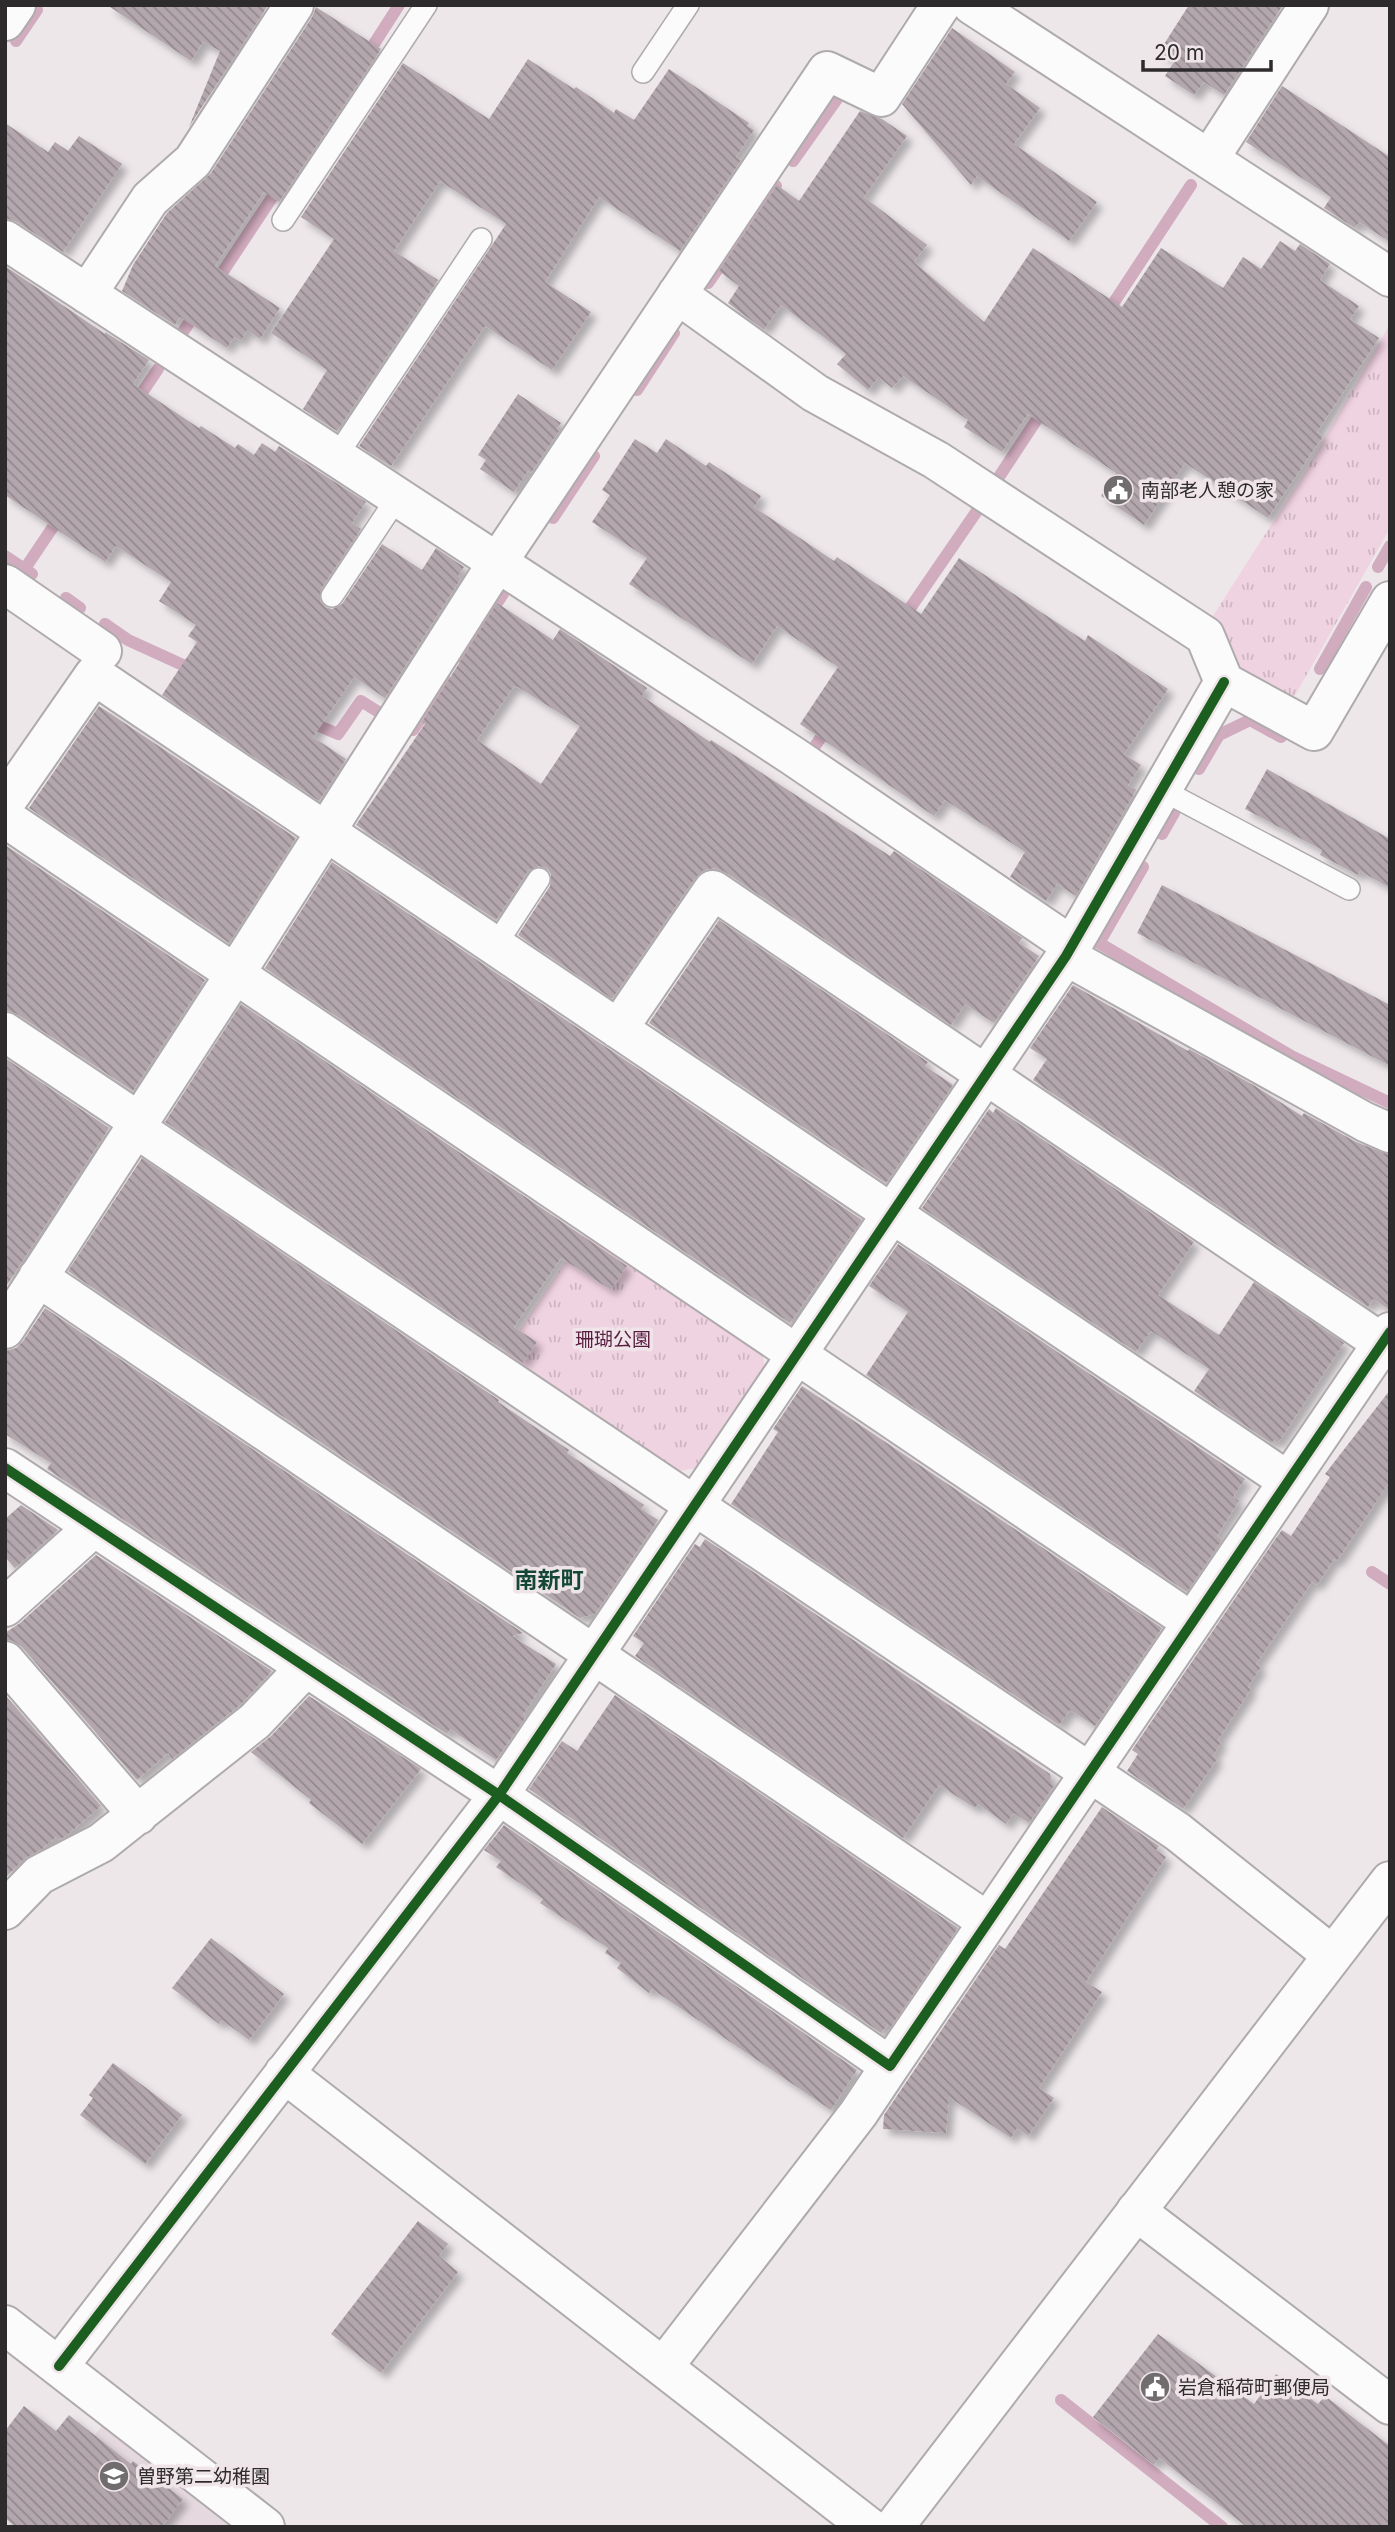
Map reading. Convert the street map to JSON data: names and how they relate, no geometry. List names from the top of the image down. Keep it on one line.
{"districts":["南新町"],"parks":["珊瑚公園"],"places":{"public building":["南部老人憩の家","岩倉稲荷町郵便局"],"school or university":["曽野第二幼稚園"]},"scale_bar":"20 m"}
